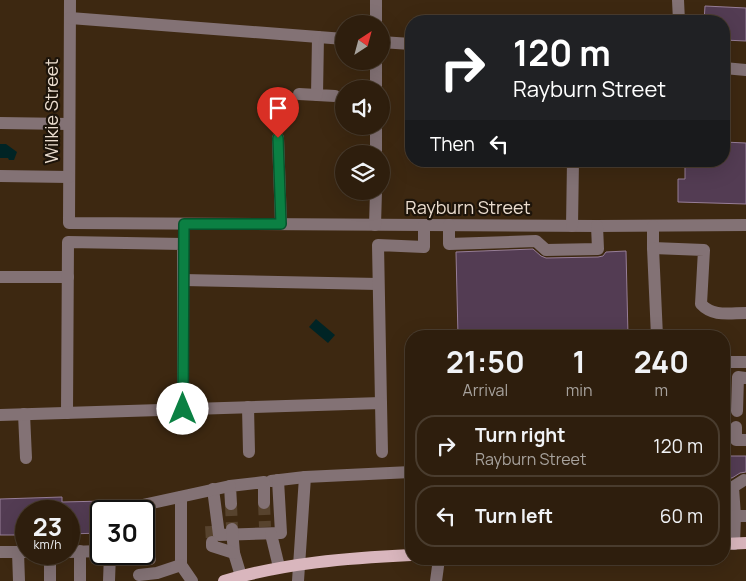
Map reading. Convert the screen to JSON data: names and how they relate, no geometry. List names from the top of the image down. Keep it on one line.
{"streets":{"street":["Wilkie Street","Rayburn Street"]},"crossings":[["Wilkie Street","Rayburn Street"]],"north":"top right","page":{"turn":["120 m","Rayburn Street"],"then":"Then","eta":["21:50","Arrival","1","min","240","m"],"list":[{"name":"Turn right","note":"Rayburn Street","value":"120 m"},{"name":"Turn left","value":"60 m"}],"speed":"23 km/h","limit":"30"}}
